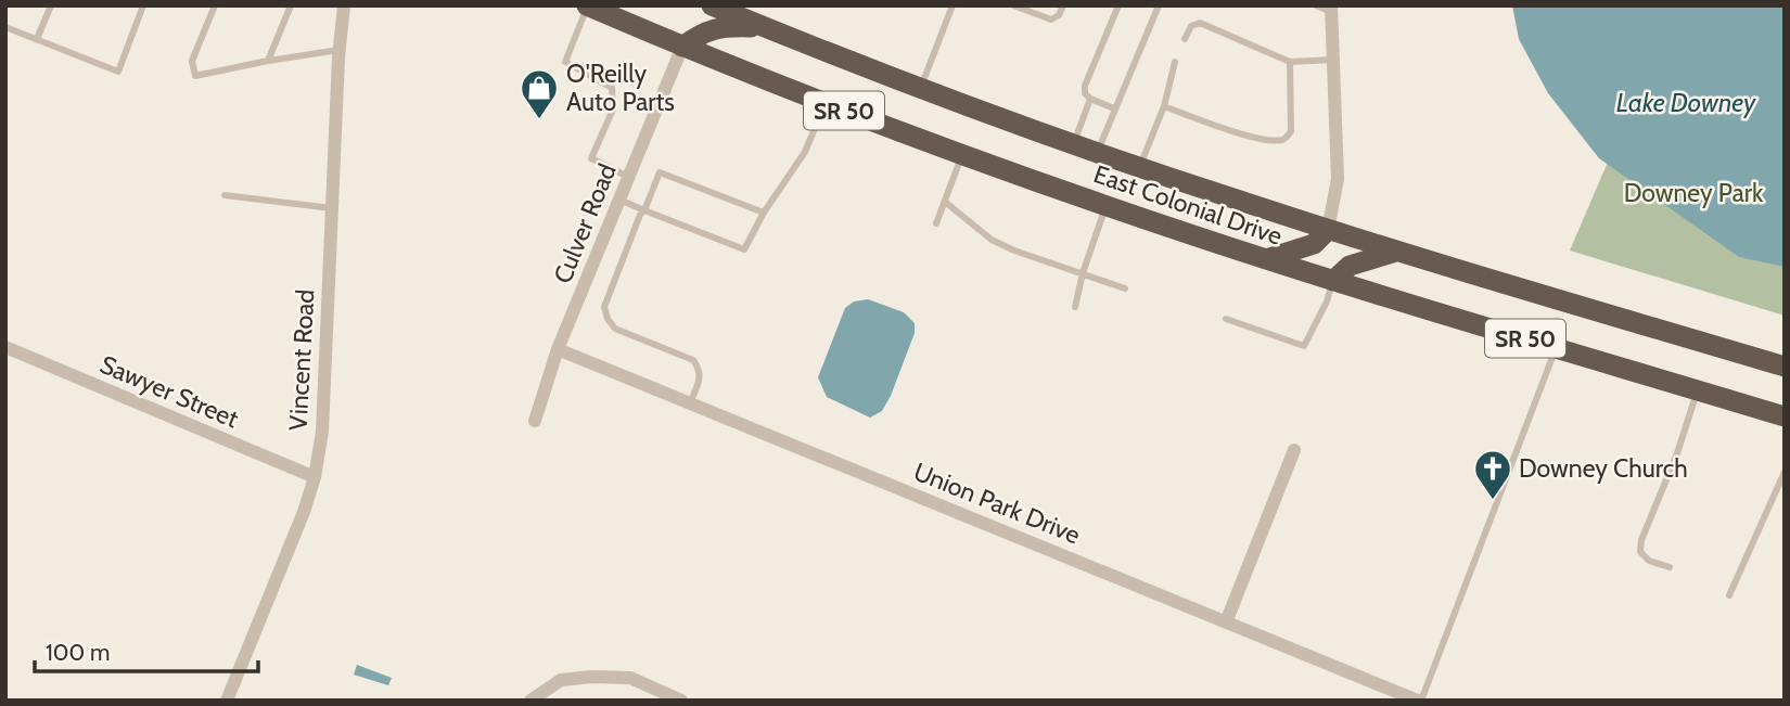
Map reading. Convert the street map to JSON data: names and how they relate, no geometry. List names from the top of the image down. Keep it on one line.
{"streets":{"highway":["SR 50","East Colonial Drive"],"street":["Culver Road","Vincent Road","Sawyer Street","Union Park Drive"]},"crossings":[["East Colonial Drive","Culver Road"],["Culver Road","Union Park Drive"],["Vincent Road","Sawyer Street"]],"water":["Lake Downey"],"parks":["Downey Park"],"places":{"shop":["O'Reilly Auto Parts"],"church":["Downey Church"]},"scale_bar":"100 m"}
